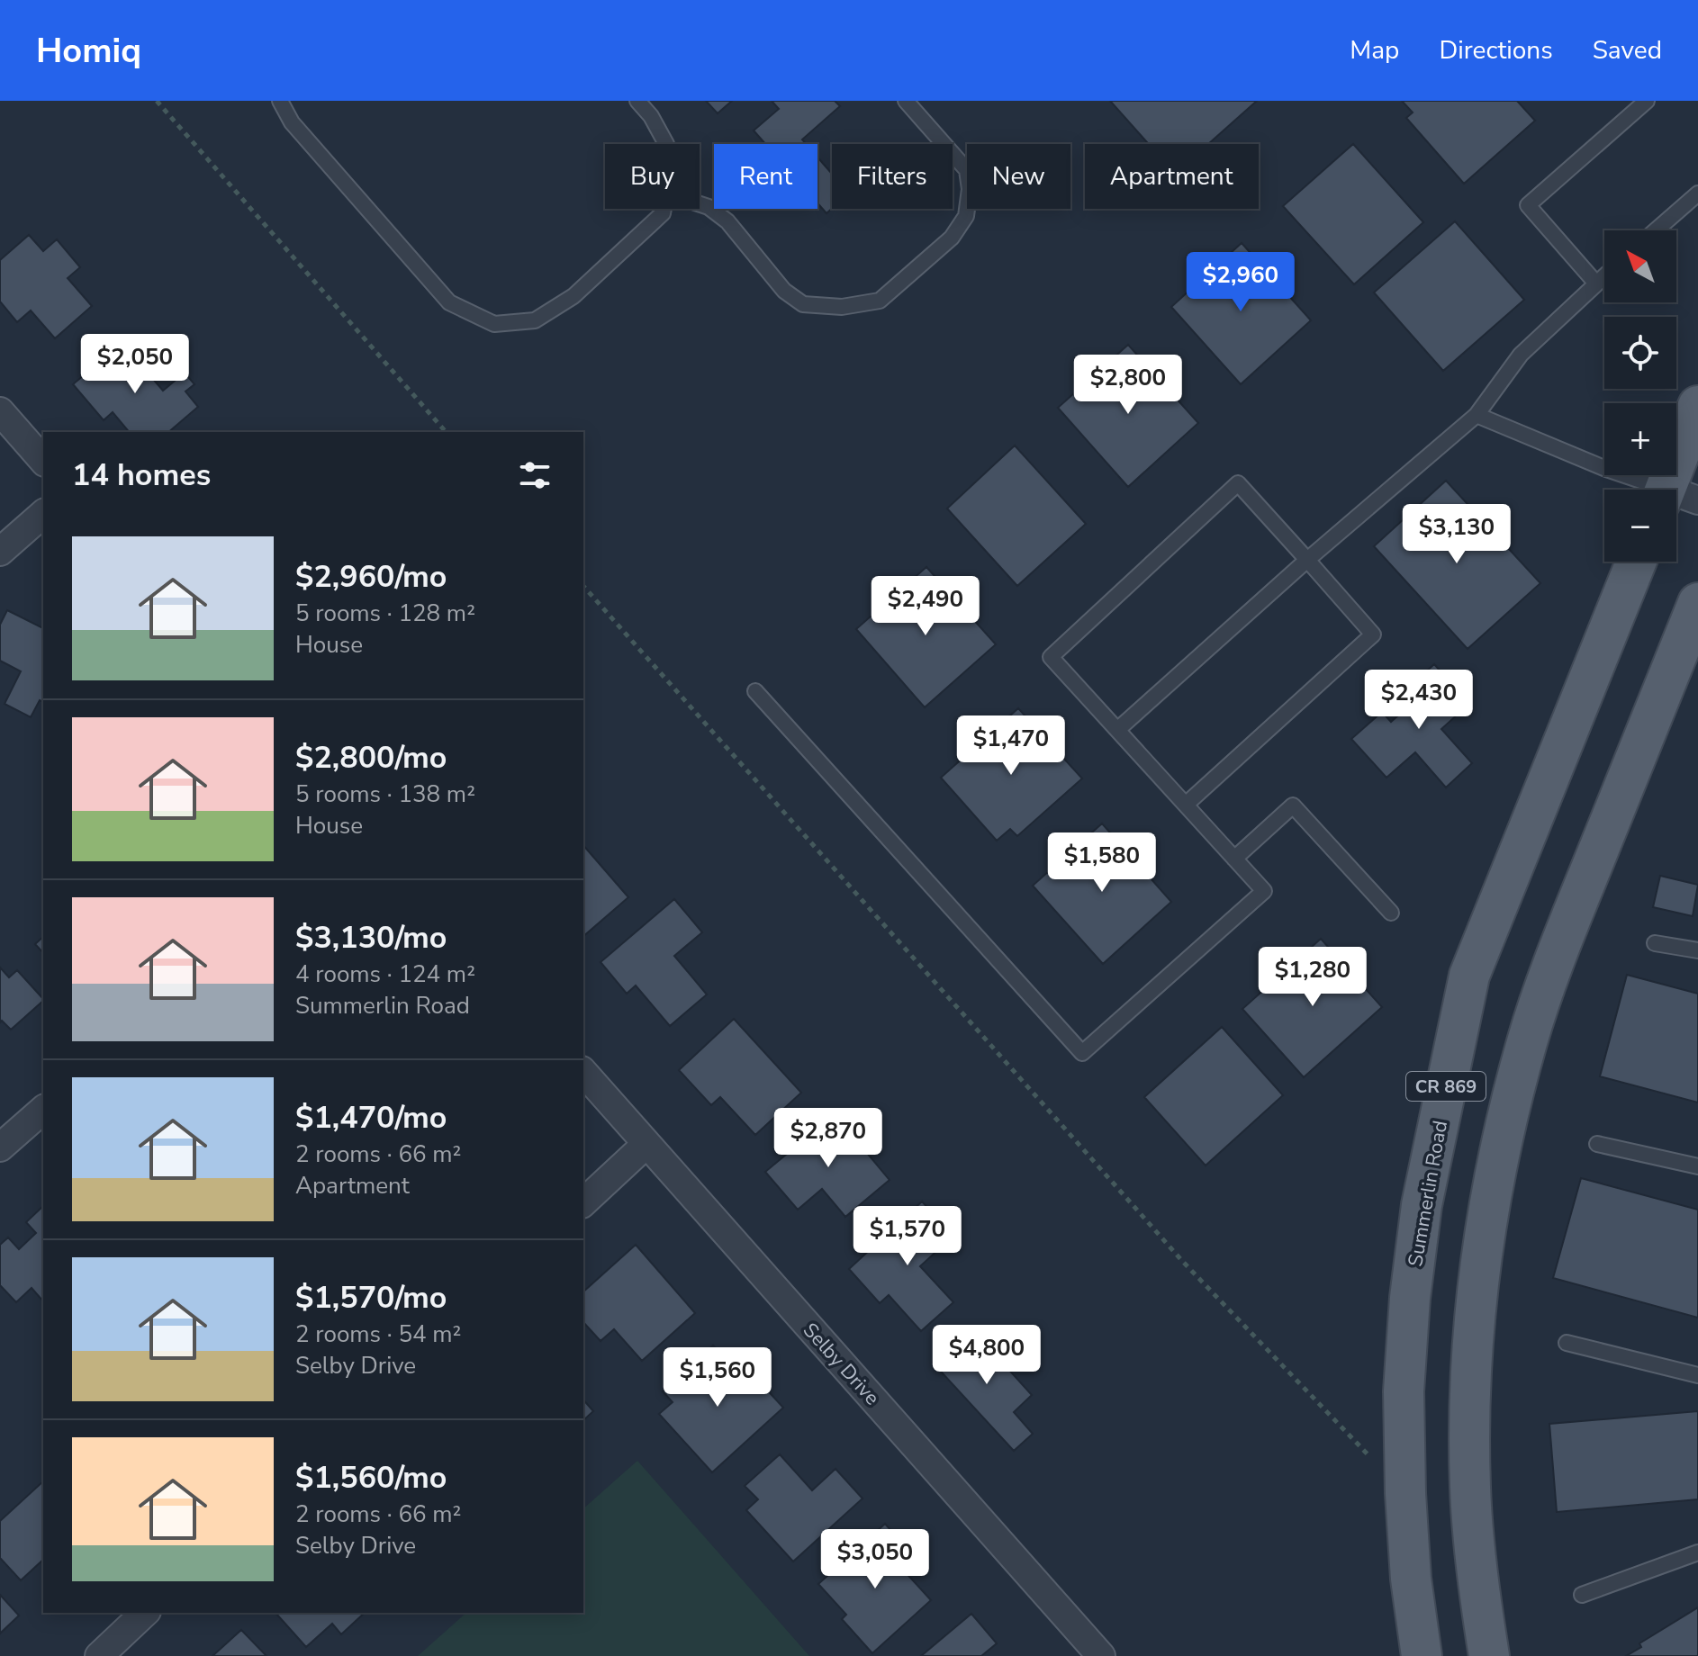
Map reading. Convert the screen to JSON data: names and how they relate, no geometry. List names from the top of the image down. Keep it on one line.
{"streets":{"main road":["CR 869","Summerlin Road"],"street":["Selby Drive"]},"north":"top left","page":{"header":"Homiq","nav":["Map","Directions","Saved"],"chip":["Buy","Rent","Filters","New","Apartment"],"map_buttons":["+","−"],"price":["$2,960","$2,050","$2,800","$3,130","$2,490","$2,430","$1,470","$1,580","$1,280","$2,870","$1,570","$4,800","$1,560","$3,050"],"heading":"14 homes","list":[{"name":"$2,960/mo","note":"5 rooms · 128 m² · House"},{"name":"$2,800/mo","note":"5 rooms · 138 m² · House"},{"name":"$3,130/mo","note":"4 rooms · 124 m² · Summerlin Road"},{"name":"$1,470/mo","note":"2 rooms · 66 m² · Apartment"},{"name":"$1,570/mo","note":"2 rooms · 54 m² · Selby Drive"},{"name":"$1,560/mo","note":"2 rooms · 66 m² · Selby Drive"}]}}
